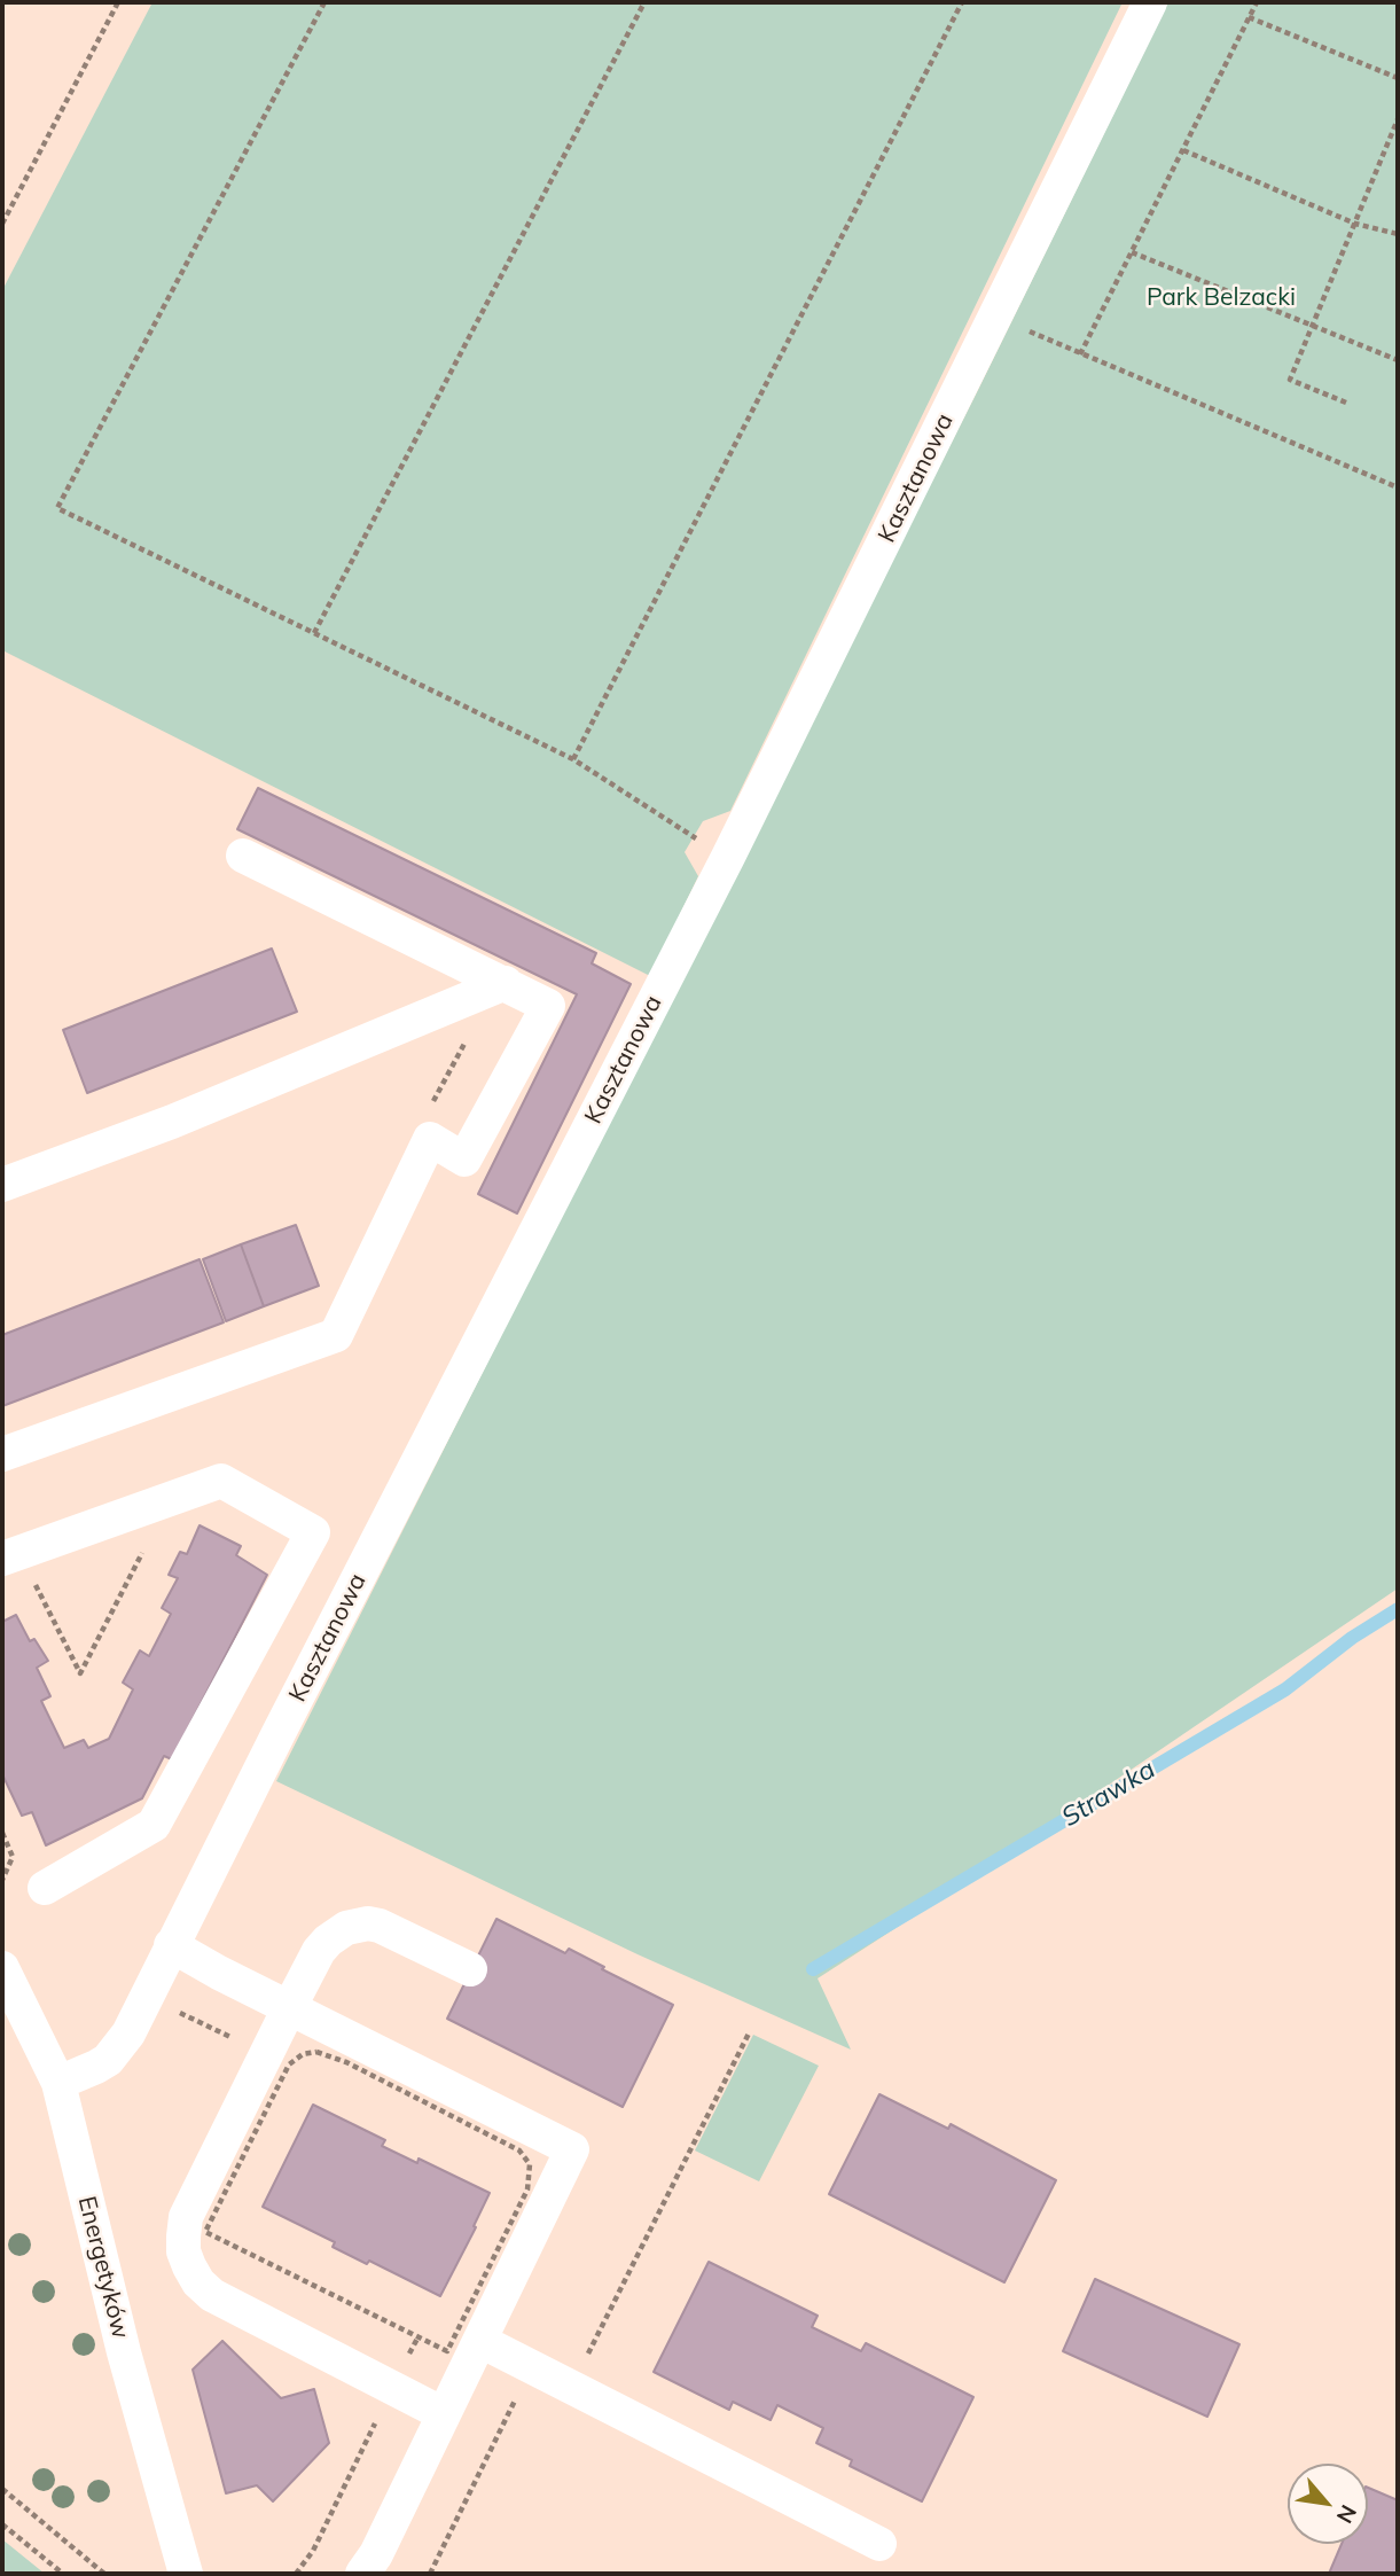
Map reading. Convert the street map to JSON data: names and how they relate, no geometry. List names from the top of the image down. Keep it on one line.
{"streets":{"street":["Kasztanowa","Energetyków"]},"crossings":[["Kasztanowa","Energetyków"]],"water":["Strawka"],"parks":["Park Belzacki"],"north":"bottom right"}
